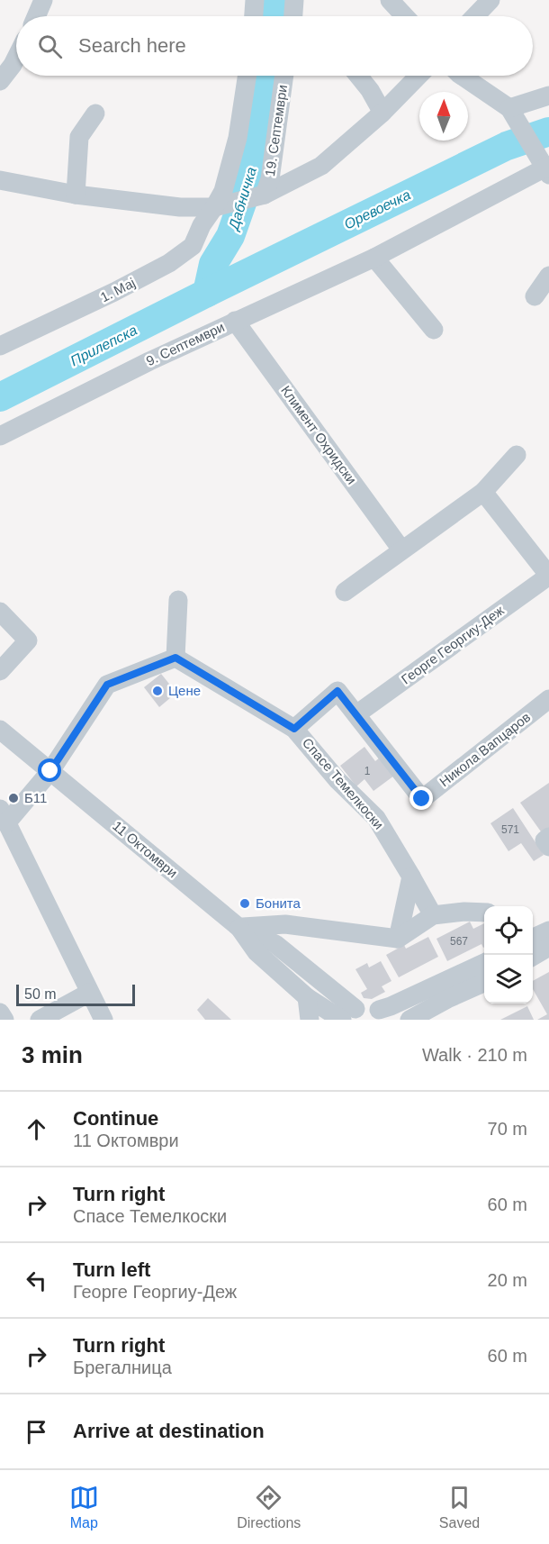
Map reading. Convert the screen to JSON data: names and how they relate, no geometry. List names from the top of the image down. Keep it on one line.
{"streets":{"street":["19. Септември","1. Мај","9. Септември","Климент Охридски","Георге Георгиу-Деж","Никола Вапцаров","Спасе Темелкоски","11 Октомври"]},"crossings":[["9. Септември","Климент Охридски"],["Георге Георгиу-Деж","Никола Вапцаров"]],"water":["Дабничка","Оревоечка","Прилепска"],"places":["Цене","Б11","Бонита"],"house_numbers":["1","571","567"],"scale_bar":"50 m","north":"top","page":{"search":"Search here","scale":"50 m","heading":["3 min","Walk · 210 m"],"list":[["Continue","11 Октомври","70 m"],["Turn right","Спасе Темелкоски","60 m"],["Turn left","Георге Георгиу-Деж","20 m"],["Turn right","Брегалница","60 m"],"Arrive at destination"],"nav":["Map","Directions","Saved"]}}
